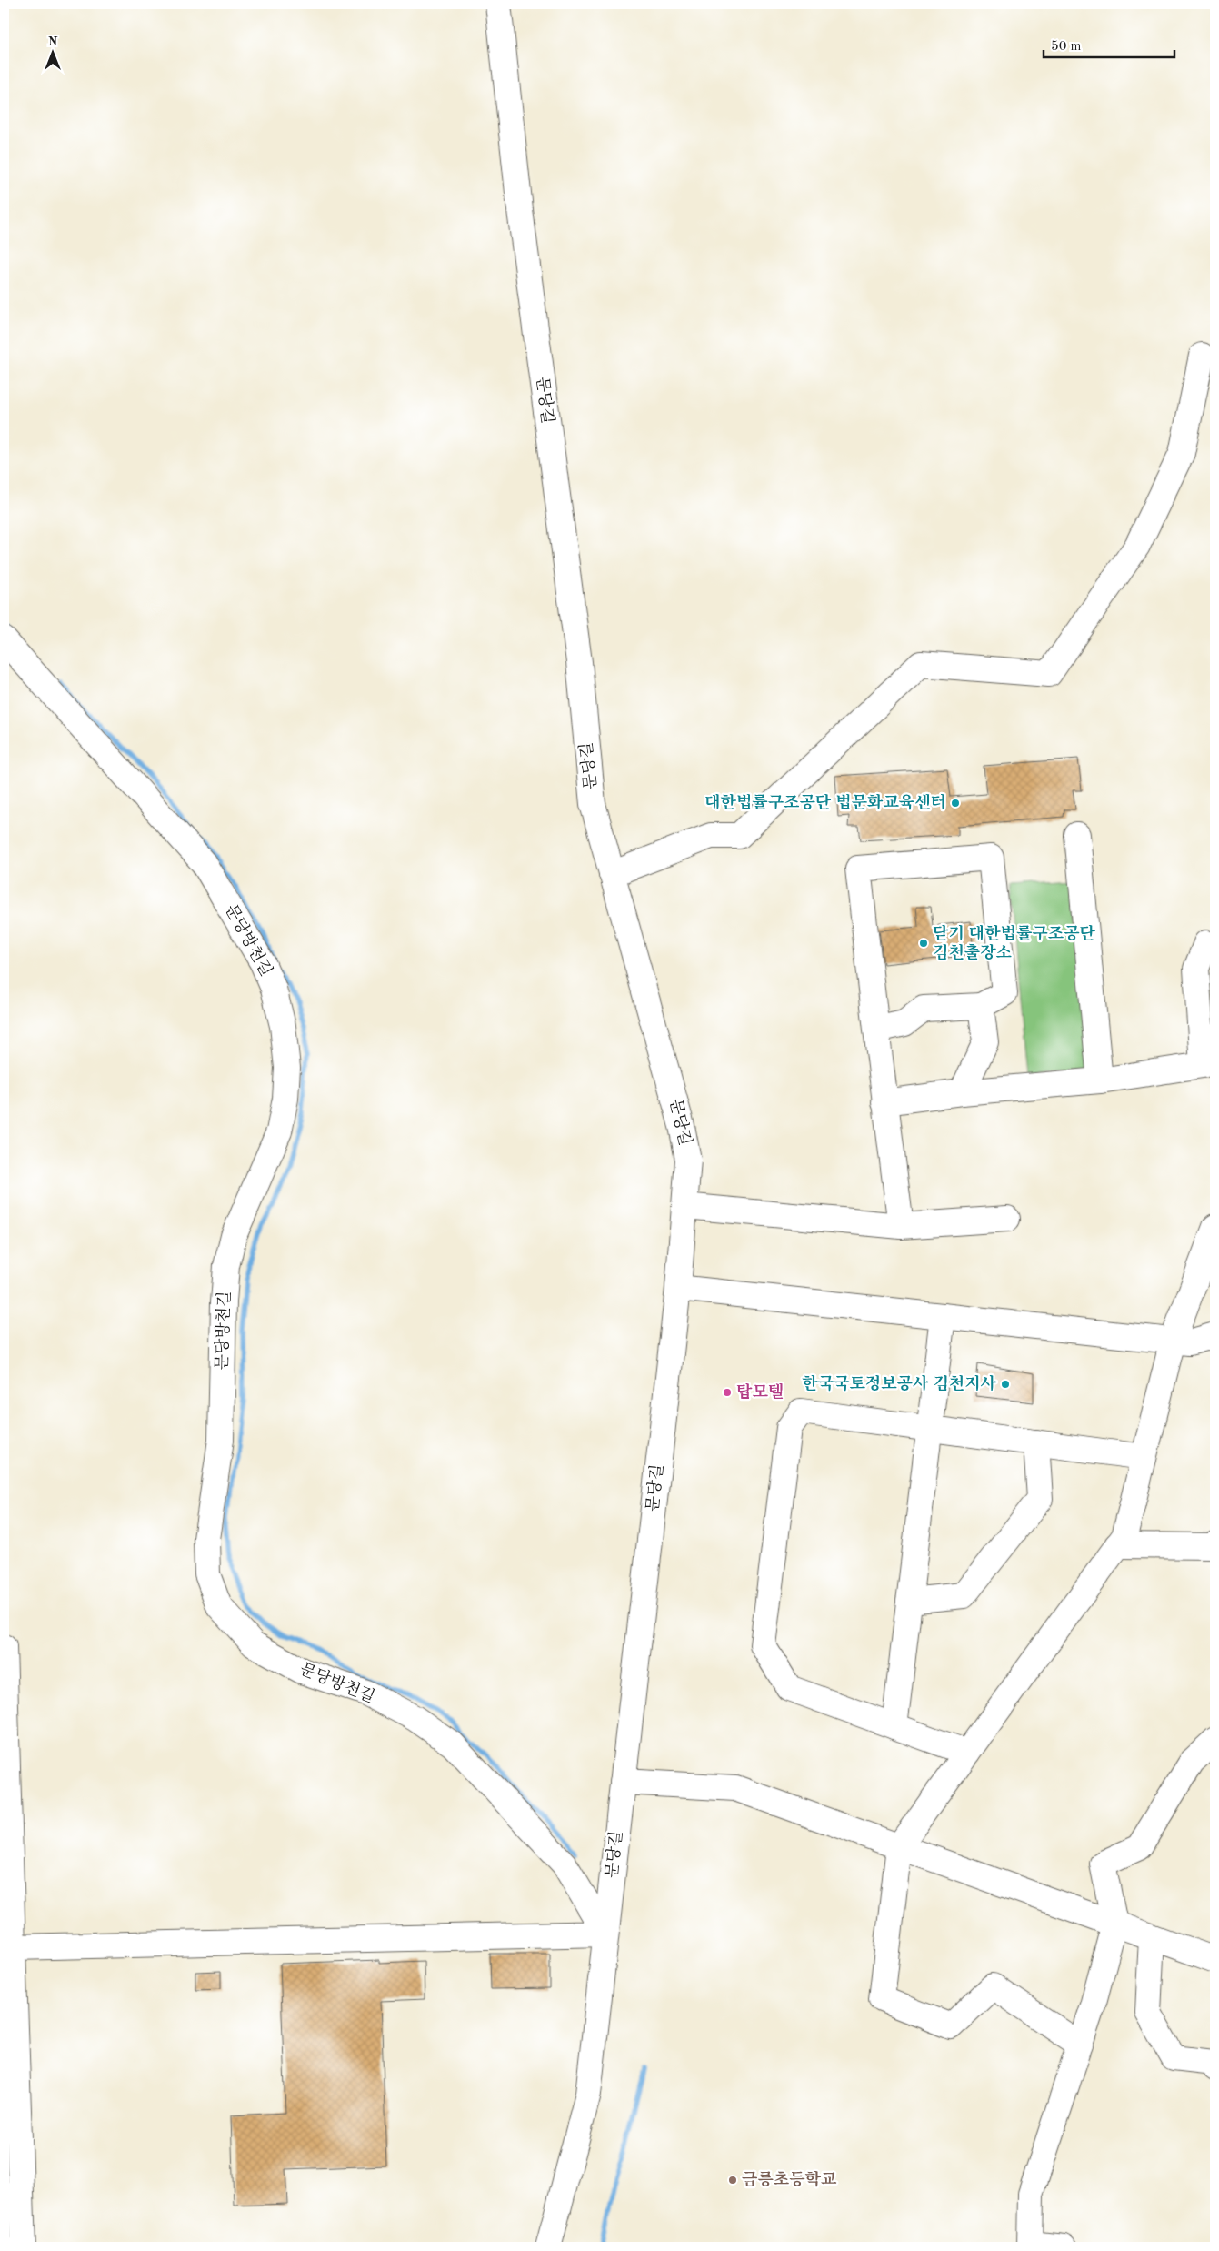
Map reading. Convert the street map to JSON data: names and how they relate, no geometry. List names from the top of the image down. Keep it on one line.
{"streets":{"street":["문당길","문당방천길"]},"crossings":[["문당길","문당방천길"]],"places":["대한법률구조공단 법문화교육센터","닫기 대한법률구조공단 김천출장소","한국국토정보공사 김천지사","탑모텔","금릉초등학교"],"scale_bar":"50 m","north":"top"}
